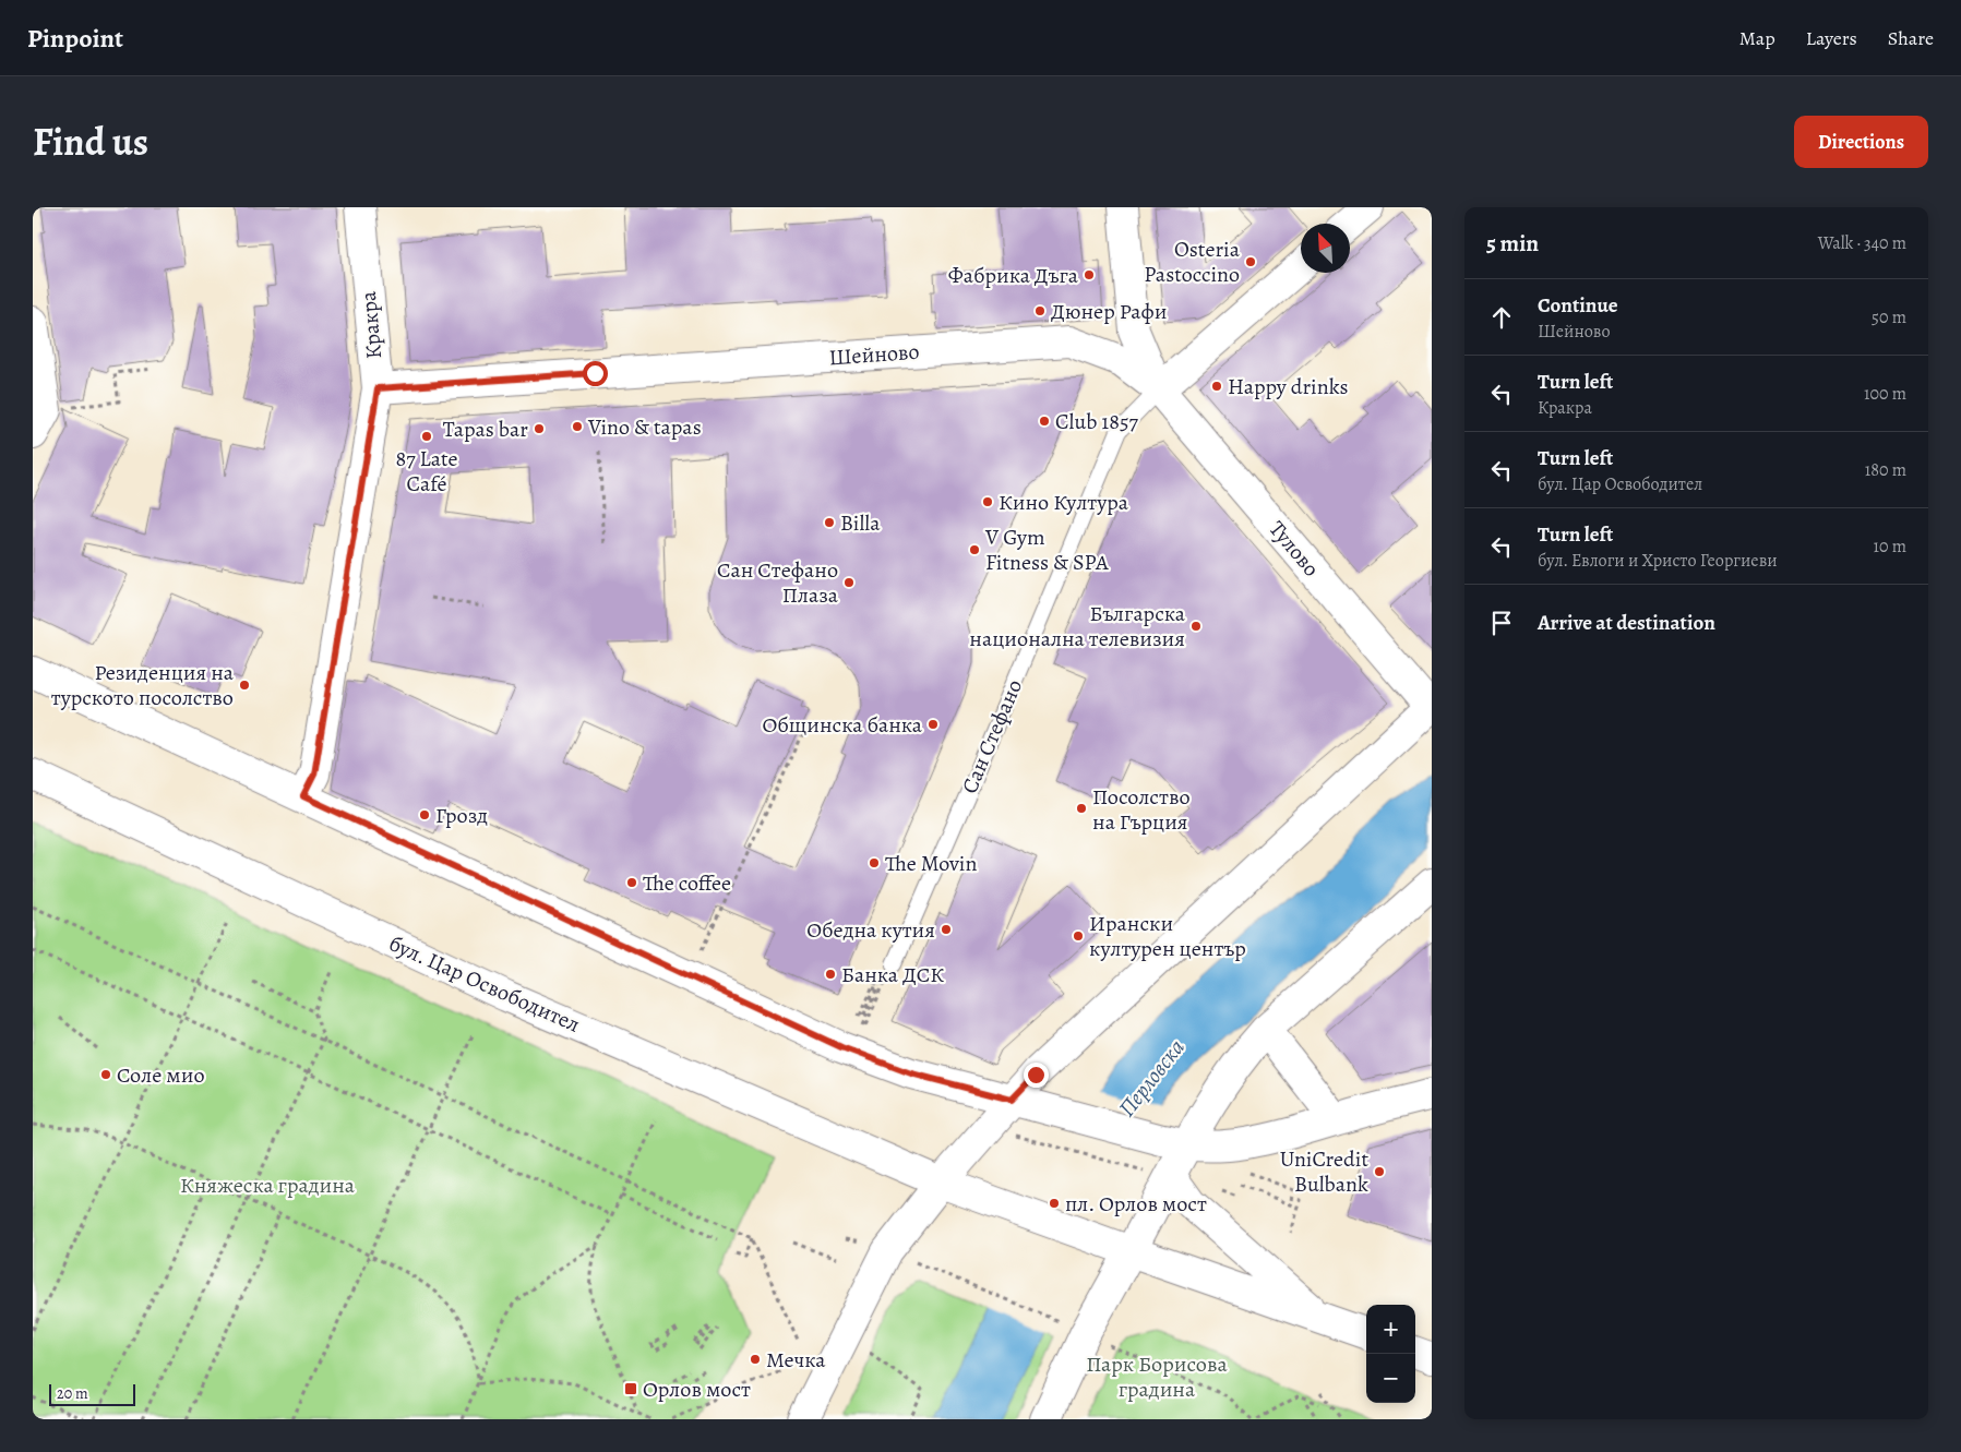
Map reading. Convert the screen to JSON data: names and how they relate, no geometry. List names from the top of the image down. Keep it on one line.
{"streets":{"main road":["Кракра","Шейново","Тулово","бул. Цар Освободител"],"lane":["Сан Стефано"]},"crossings":[["Кракра","Шейново"],["Шейново","Тулово"],["Шейново","Сан Стефано"],["Тулово","Сан Стефано"]],"water":["Перловска"],"parks":["Княжеска градина","Парк Борисова градина"],"places":{"other":["Osteria Pastoccino","Фабрика Дъга","Дюнер Рафи","Happy drinks","Club 1857","Vino & tapas","Tapas bar","87 Late Café","Кино Култура","Billa","V Gym Fitness & SPA","Сан Стефано Плаза","Българска национална телевизия","Резиденция на турското посолство","Общинска банка","Посолство на Гърция","Грозд","The Movin","The coffee","Обедна кутия","Ирански културен център","Банка ДСК","Соле мио","UniCredit Bulbank","пл. Орлов мост","Мечка"],"transit":["Орлов мост"]},"scale_bar":"20 m","north":"top left","page":{"header":"Pinpoint","nav":["Map","Layers","Share"],"title":"Find us","buttons":"Directions","heading":["5 min","Walk · 340 m"],"list":[["Continue","Шейново","50 m"],["Turn left","Кракра","100 m"],["Turn left","бул. Цар Освободител","180 m"],["Turn left","бул. Евлоги и Христо Георгиеви","10 m"],"Arrive at destination"],"map_buttons":["+","−"],"scale":"20 m"}}
